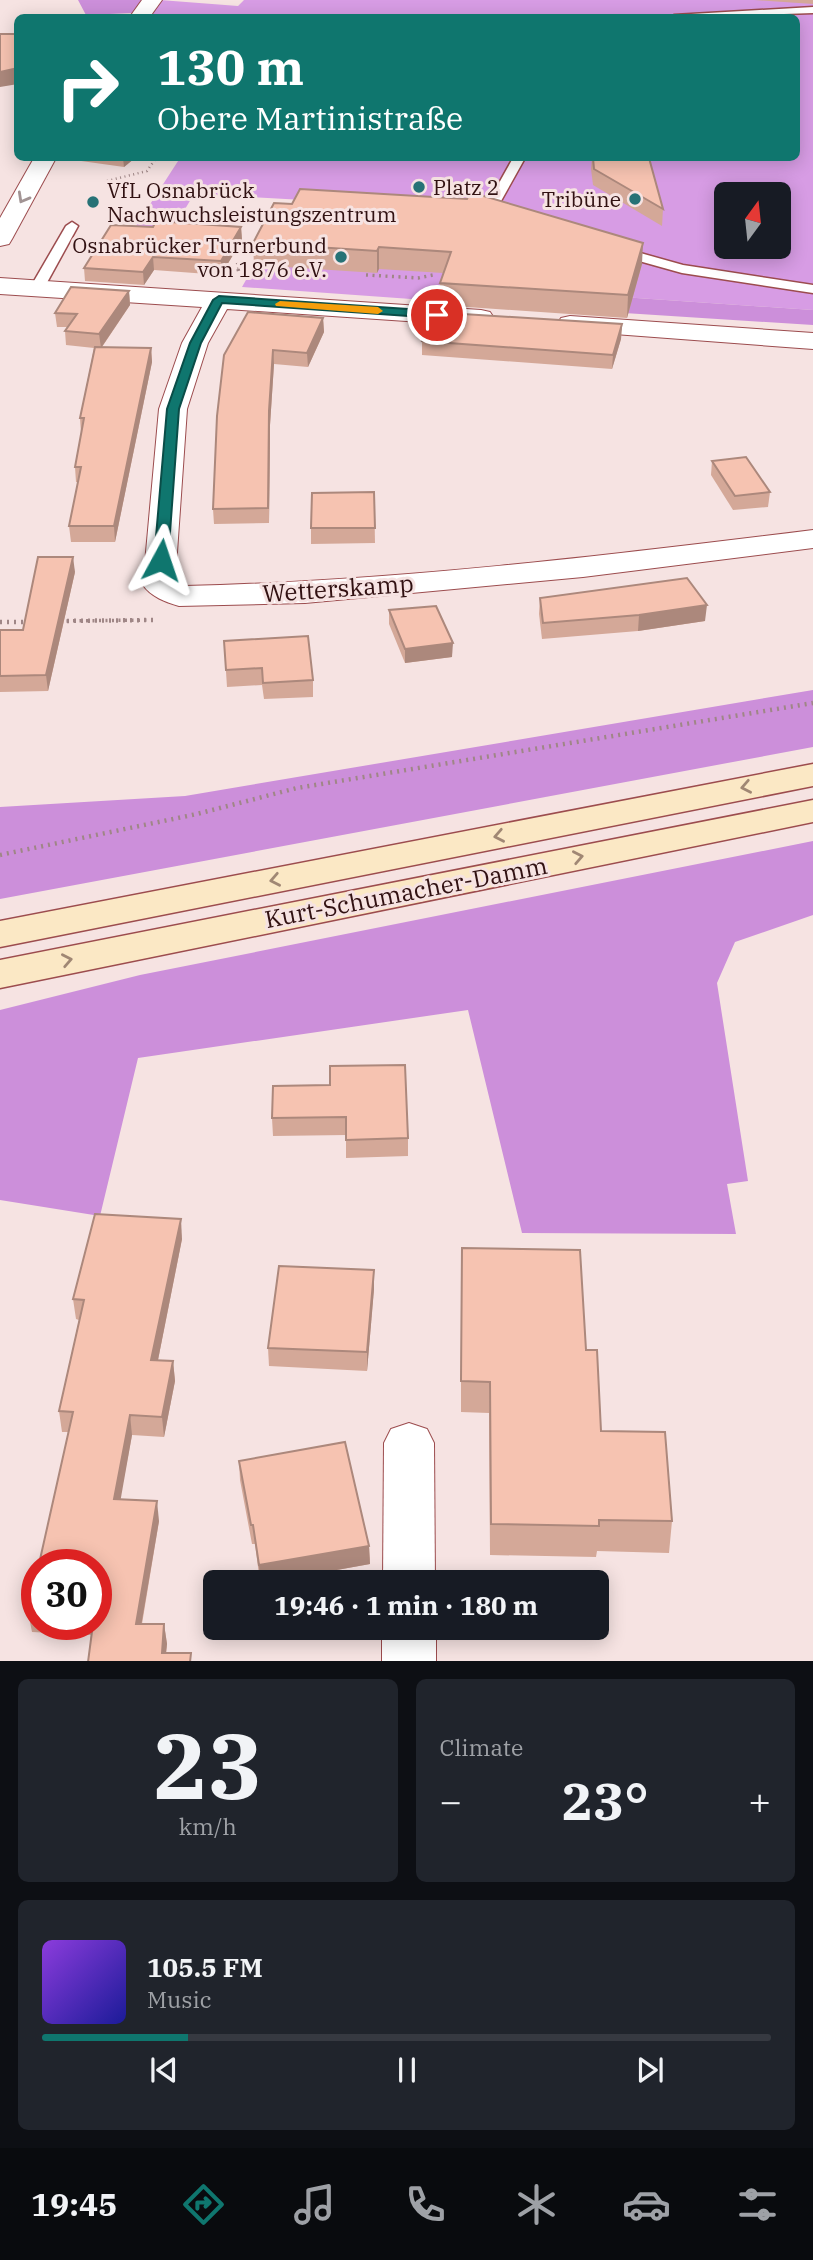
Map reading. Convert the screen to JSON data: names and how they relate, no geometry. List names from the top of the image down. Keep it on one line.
{"streets":{"main road":["Kurt-Schumacher-Damm"],"street":["Wetterskamp"]},"places":["Platz 2","Tribüne","VfL Osnabrück Nachwuchsleistungszentrum","Osnabrücker Turnerbund von 1876 e.V."],"north":"top","page":{"turn":["130 m","Obere Martinistraße"],"limit":"30","trip":"19:46 · 1 min · 180 m","tile":[["23","km/h"],"Climate"],"heat":["−","23°","+"],"song":["105.5 FM","Music"],"tabs":"19:45"}}
